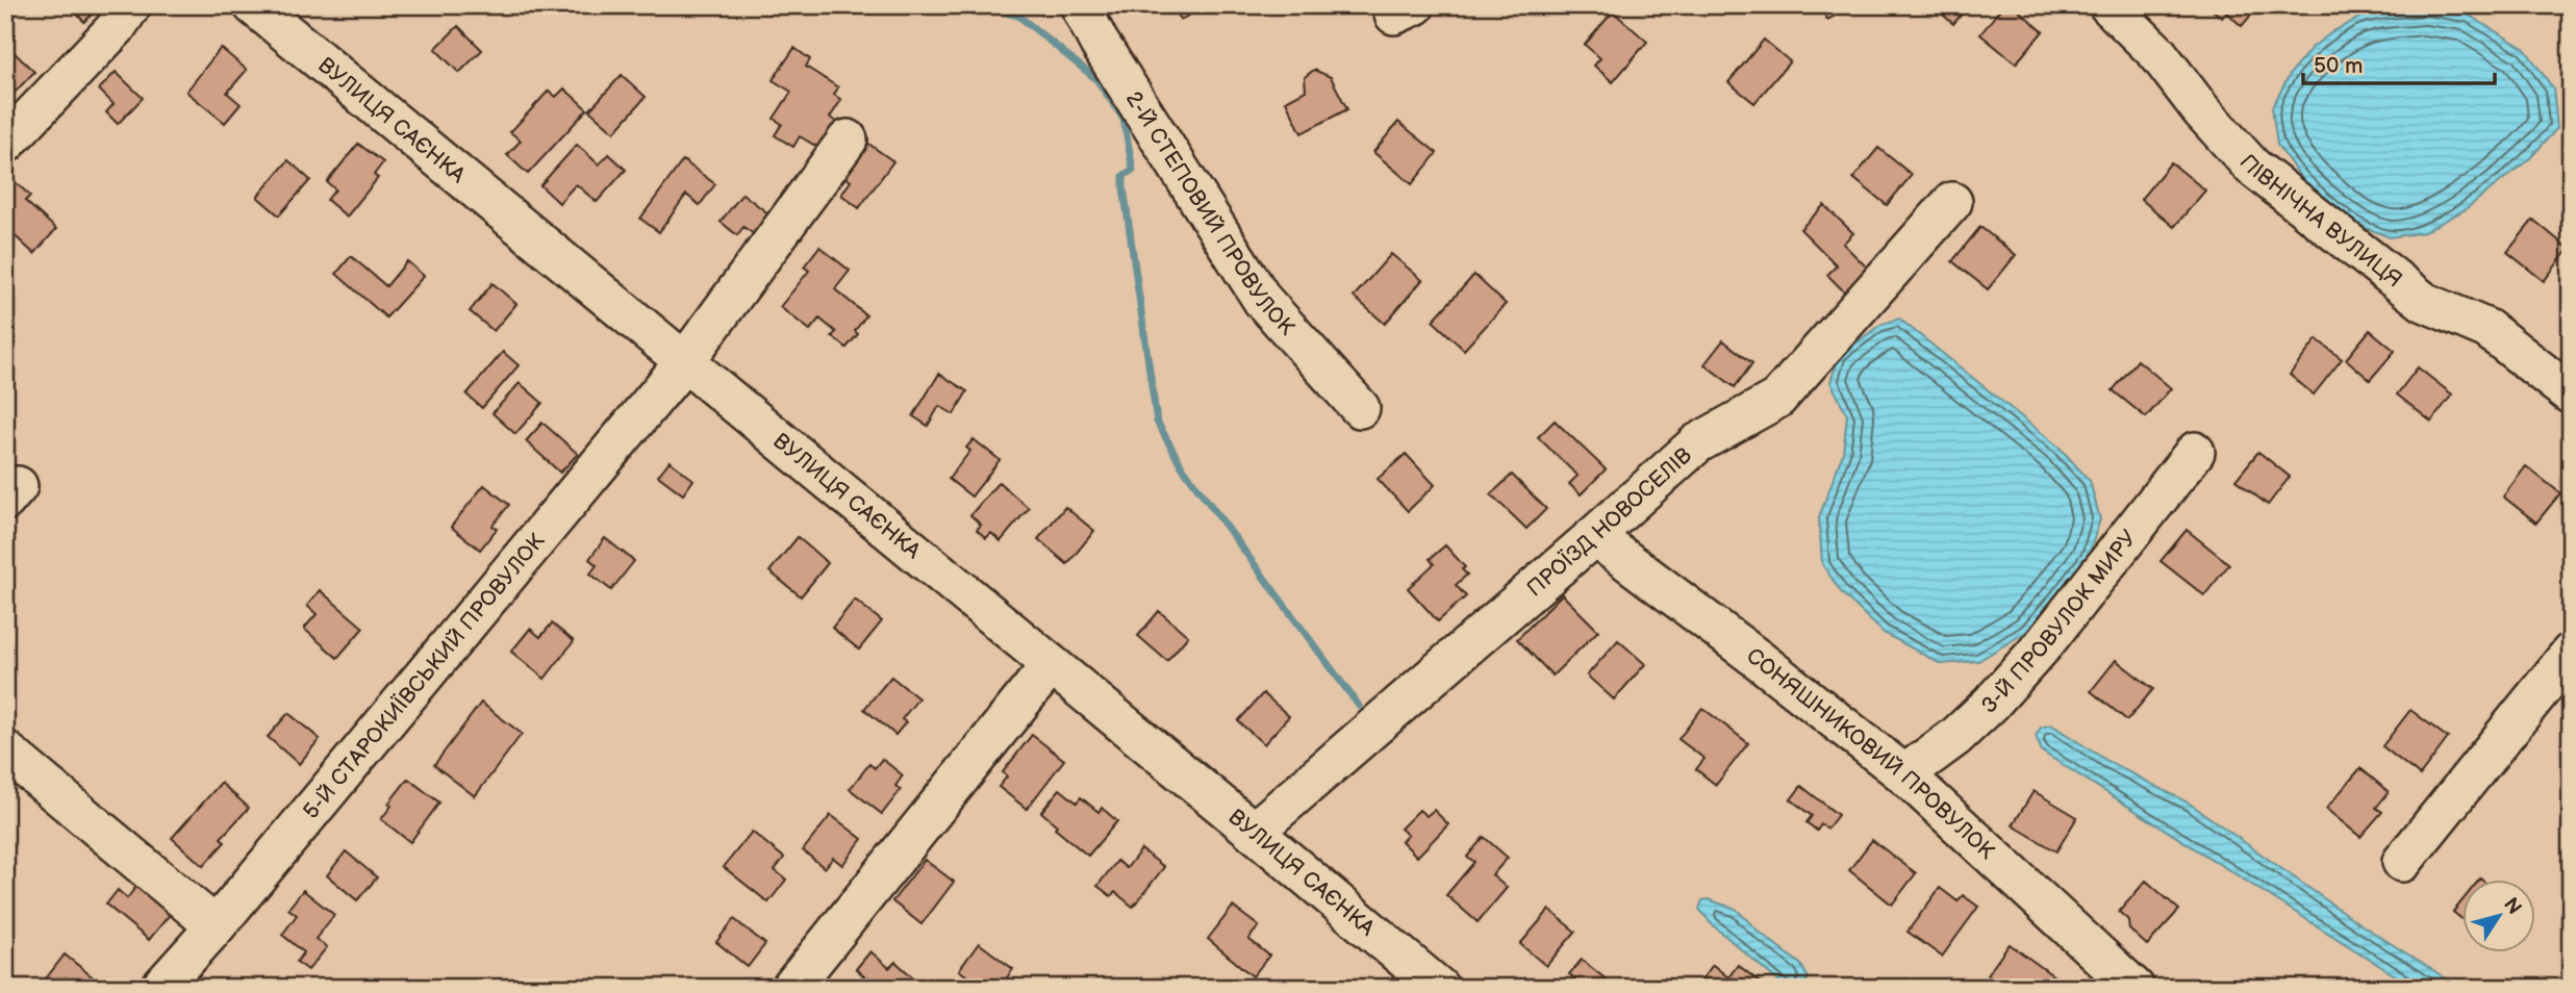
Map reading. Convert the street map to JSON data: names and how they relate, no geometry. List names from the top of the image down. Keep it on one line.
{"streets":{"street":["ВУЛИЦЯ САЄНКА","2-Й СТЕПОВИЙ ПРОВУЛОК","ПІВНІЧНА ВУЛИЦЯ","ПРОЇЗД НОВОСЕЛІВ","3-Й ПРОВУЛОК МИРУ","5-Й СТАРОКИЇВСЬКИЙ ПРОВУЛОК","СОНЯШНИКОВИЙ ПРОВУЛОК"]},"crossings":[["ВУЛИЦЯ САЄНКА","ПРОЇЗД НОВОСЕЛІВ"],["ВУЛИЦЯ САЄНКА","5-Й СТАРОКИЇВСЬКИЙ ПРОВУЛОК"],["ПРОЇЗД НОВОСЕЛІВ","СОНЯШНИКОВИЙ ПРОВУЛОК"],["3-Й ПРОВУЛОК МИРУ","СОНЯШНИКОВИЙ ПРОВУЛОК"]],"scale_bar":"50 m","north":"top right"}
